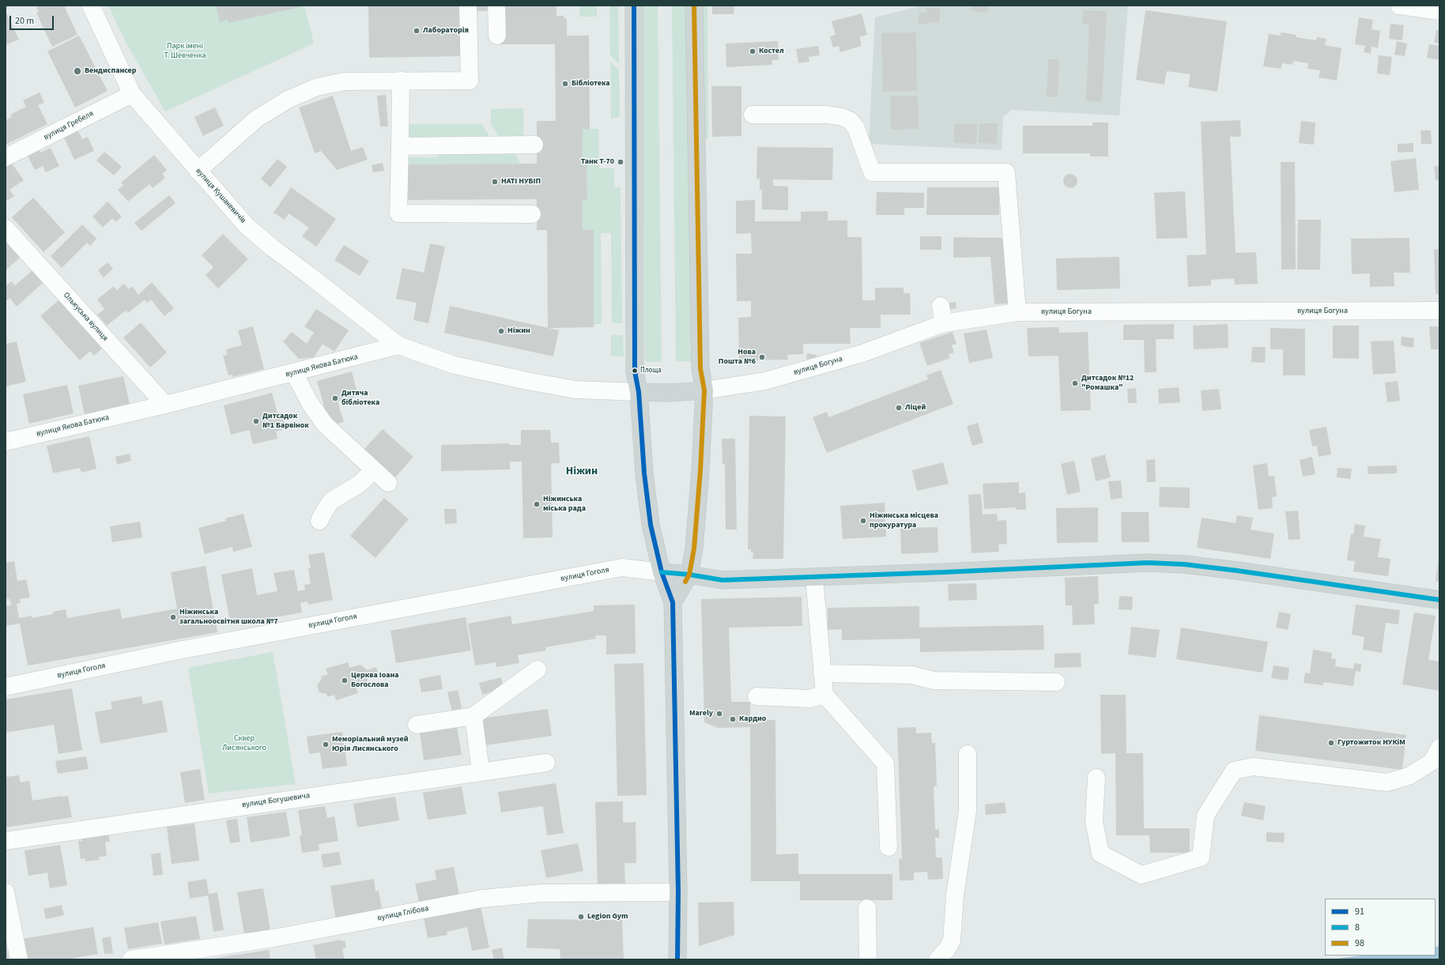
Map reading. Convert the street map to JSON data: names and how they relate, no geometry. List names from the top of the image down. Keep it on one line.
{"streets":{"street":["вулиця Гребеля","вулиця Кушакевичів","вулиця Богуна","Олькуська вулиця","вулиця Якова Батюка","вулиця Гоголя","вулиця Богушевича","вулиця Глібова"]},"crossings":[["вулиця Гребеля","вулиця Кушакевичів"],["вулиця Кушакевичів","вулиця Якова Батюка"],["Олькуська вулиця","вулиця Якова Батюка"]],"districts":["Ніжин"],"parks":["Парк імені Т. Шевченка","Сквер Лисянського"],"places":["Лабораторія","Костел","Вендиспансер","Бібліотека","Танк Т-70","НАТІ НУБІП","Ніжин","Нова Пошта №6","Площа","Дитсадок №12 \"Ромашка\"","Дитяча бібліотека","Ліцей","Дитсадок №1 Барвінок","Ніжинська міська рада","Ніжинська місцева прокуратура","Ніжинська загальноосвітня школа №7","Церква Іоана Богослова","Marely","Кардио","Гуртожиток НУКіМ","Меморіальний музей Юрія Лисянського","Legion Gym"],"lines":["transit line 91","transit line 98","transit line 8"],"legend":["91","8","98"],"scale_bar":"20 m"}
